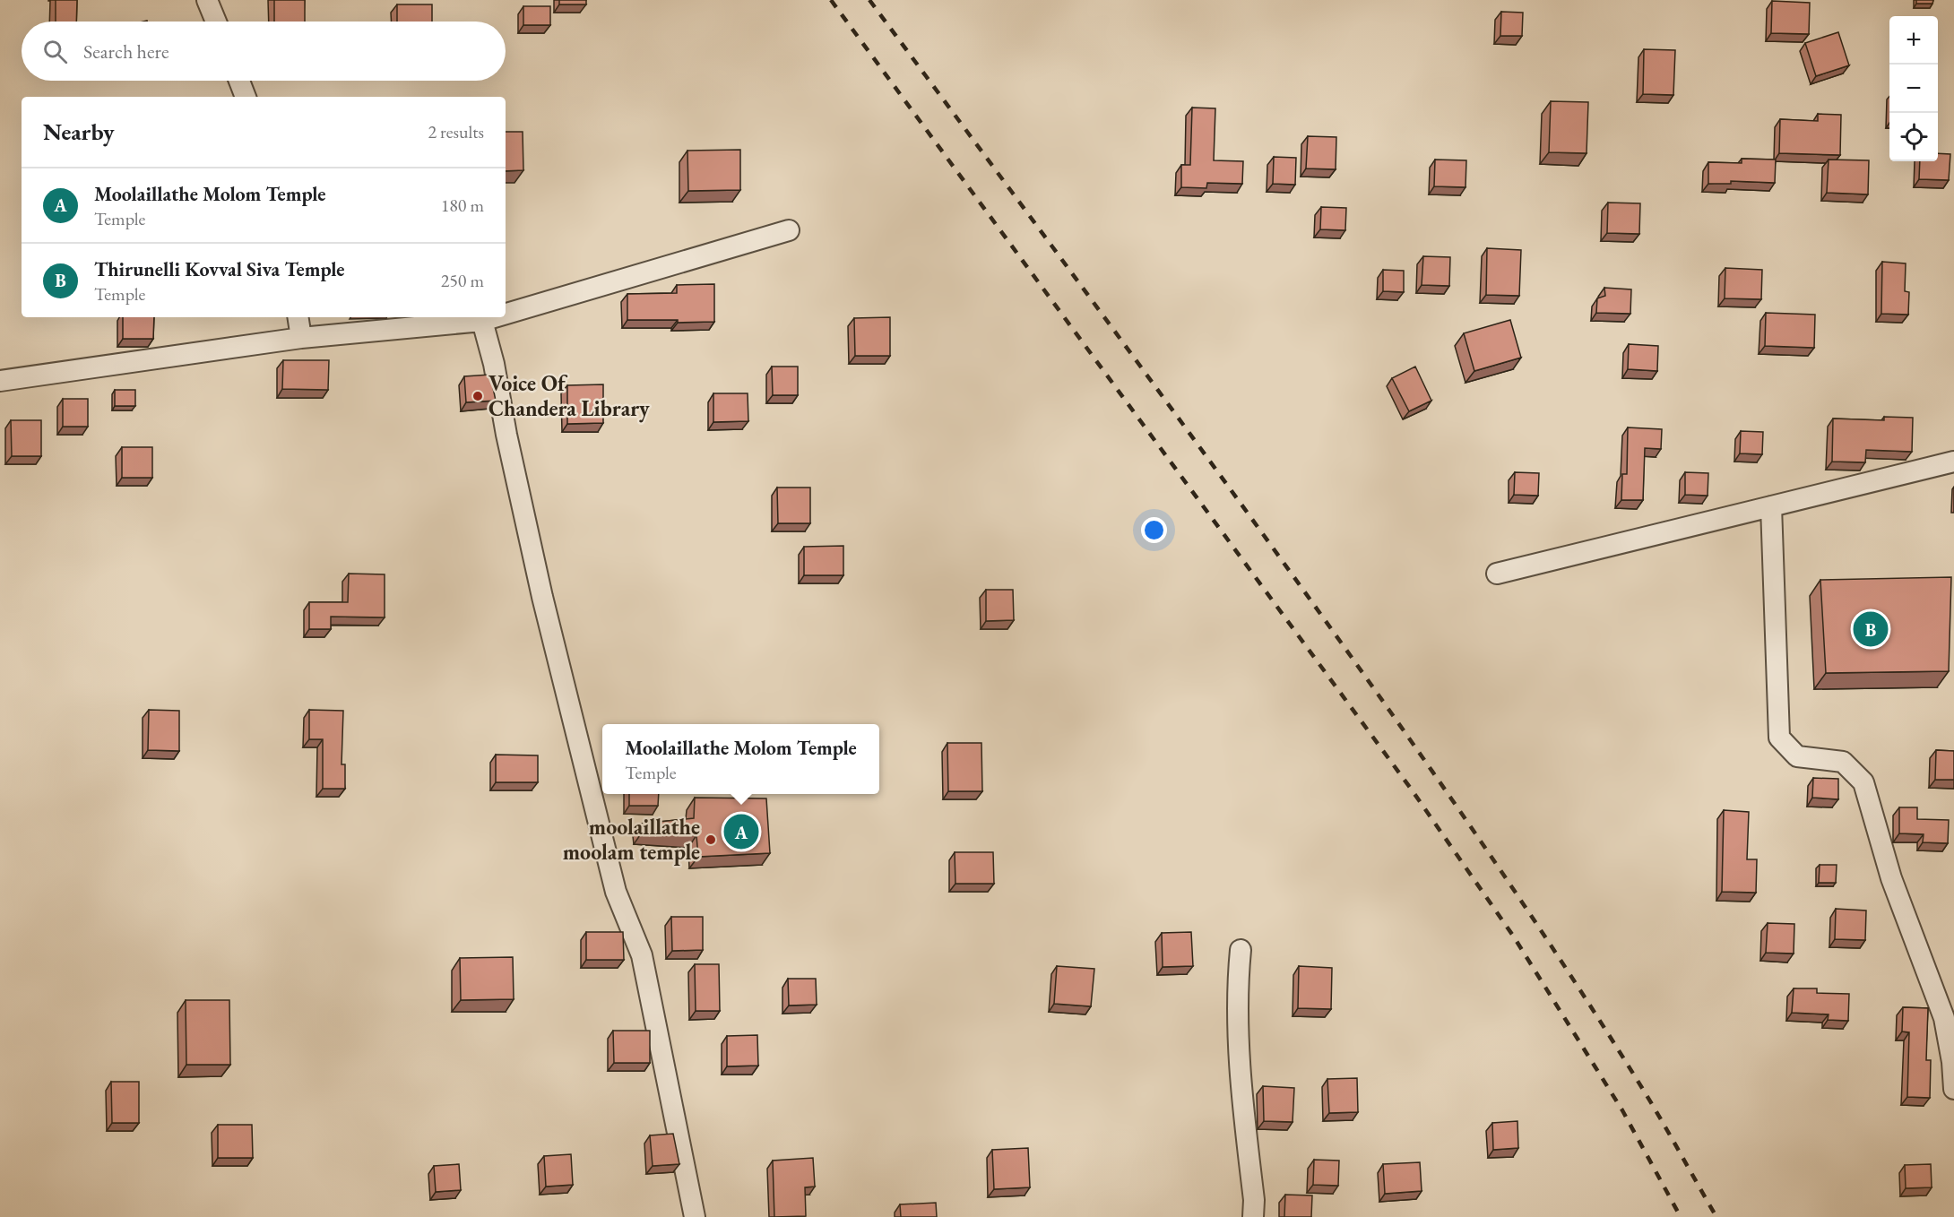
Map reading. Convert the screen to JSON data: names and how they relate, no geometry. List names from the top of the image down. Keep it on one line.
{"places":["Voice Of Chandera Library","moolaillathe moolam temple"],"page":{"map_buttons":["+","−"],"search":"Search here","heading":["Nearby","2 results"],"list":[{"mark":"A","name":"Moolaillathe Molom Temple","note":"Temple","value":"180 m"},{"mark":"B","name":"Thirunelli Kovval Siva Temple","note":"Temple","value":"250 m"}],"pins":["B","A"],"popup":["Moolaillathe Molom Temple","Temple"]}}
